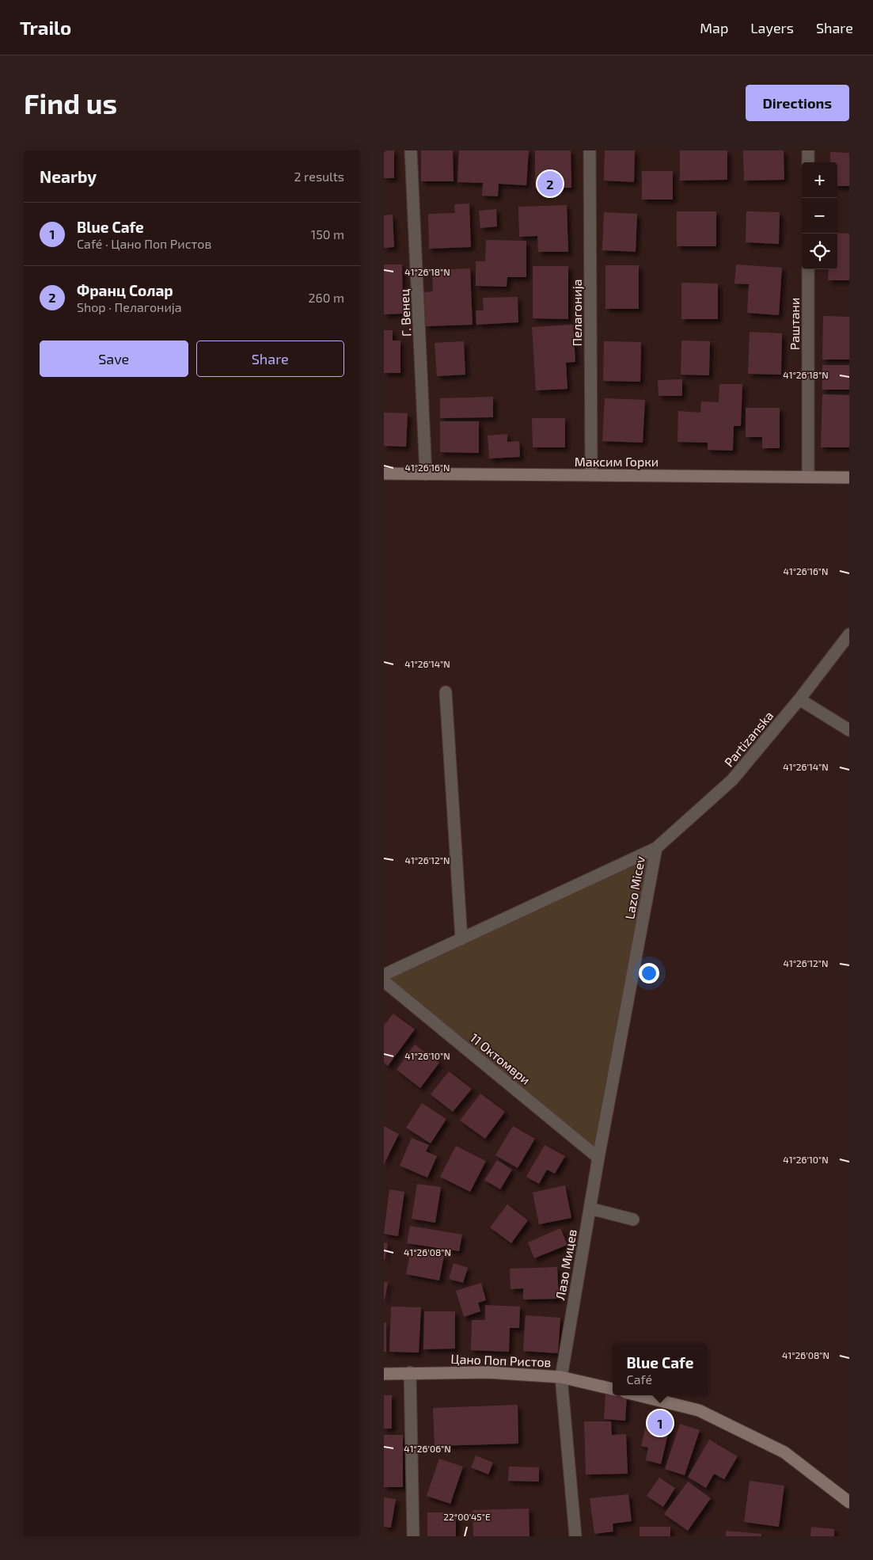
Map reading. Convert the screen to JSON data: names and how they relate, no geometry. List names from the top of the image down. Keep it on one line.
{"streets":{"street":["Г. Венец","Пелагонија","Раштани","Максим Горки","Partizanska","Lazo Micev","11 Октомври","Лазо Мицев","Цано Поп Ристов"]},"crossings":[["Г. Венец","Максим Горки"],["Пелагонија","Максим Горки"],["Раштани","Максим Горки"],["Partizanska","Lazo Micev"],["Lazo Micev","11 Октомври"],["Lazo Micev","Лазо Мицев"],["11 Октомври","Лазо Мицев"],["Лазо Мицев","Цано Поп Ристов"]],"page":{"header":"Trailo","nav":["Map","Layers","Share"],"buttons":["Directions",["Save","Share"]],"title":"Find us","heading":["Nearby","2 results"],"map_buttons":["+","−"],"pins":["2","1"],"list":[{"mark":"1","name":"Blue Cafe","note":"Café · Цано Поп Ристов","value":"150 m"},{"mark":"2","name":"Франц Солар","note":"Shop · Пелагонија","value":"260 m"}],"popup":["Blue Cafe","Café"]},"coordinates":["41°26'18\"N","41°26'16\"N","41°26'14\"N","41°26'12\"N","41°26'10\"N","41°26'08\"N","41°26'06\"N","22°00'45\"E"]}
